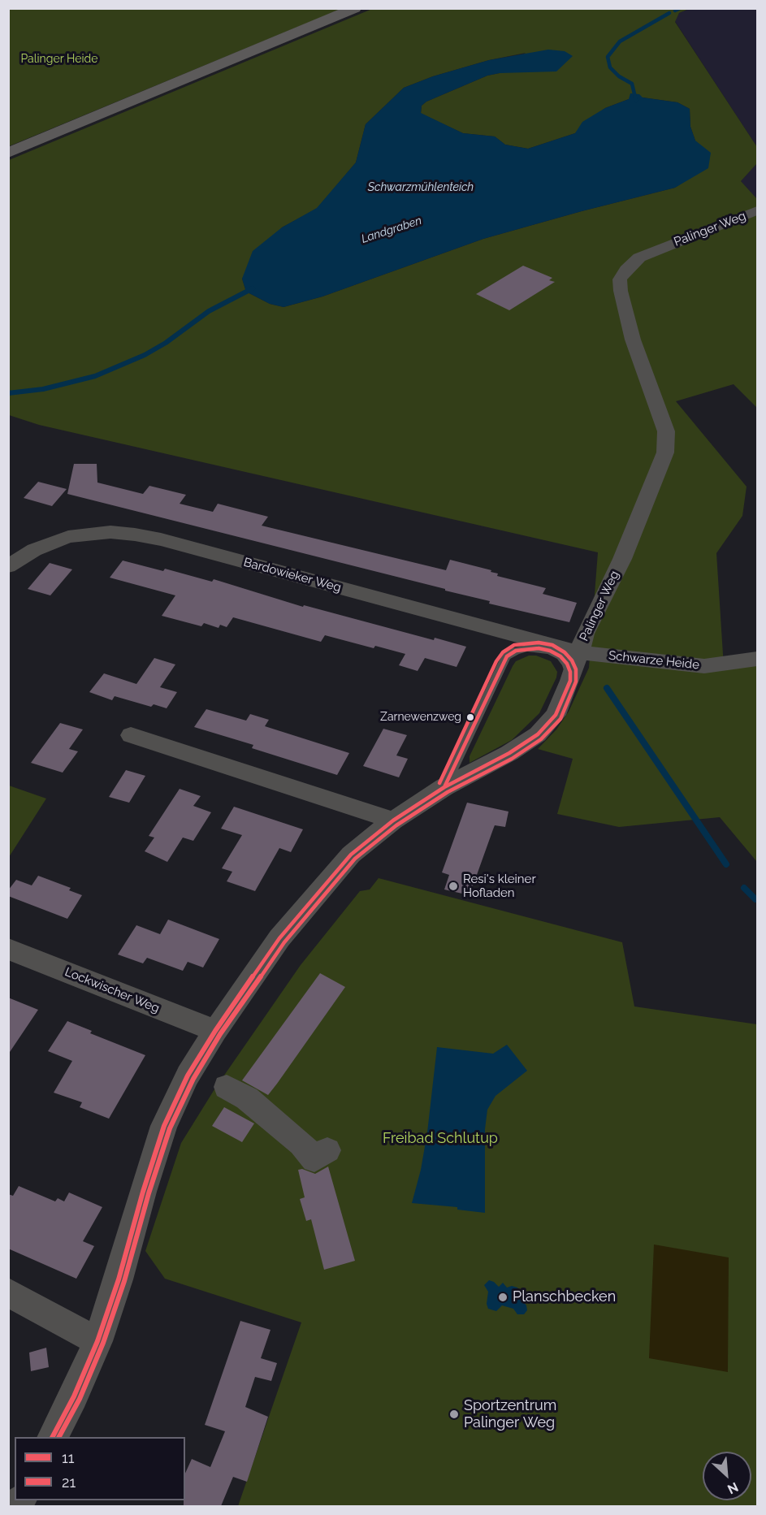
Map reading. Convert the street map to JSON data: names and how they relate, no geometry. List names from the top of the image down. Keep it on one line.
{"streets":{"street":["Palinger Weg","Bardowieker Weg","Schwarze Heide","Lockwischer Weg"]},"crossings":[["Palinger Weg","Bardowieker Weg"],["Palinger Weg","Schwarze Heide"],["Palinger Weg","Lockwischer Weg"],["Bardowieker Weg","Schwarze Heide"]],"water":["Schwarzmühlenteich","Landgraben"],"parks":["Palinger Heide","Freibad Schlutup"],"places":["Zarnewenzweg","Resi's kleiner Hofladen","Planschbecken","Sportzentrum Palinger Weg"],"lines":["transit line 21","transit line 11"],"legend":["11","21"],"north":"bottom right"}
